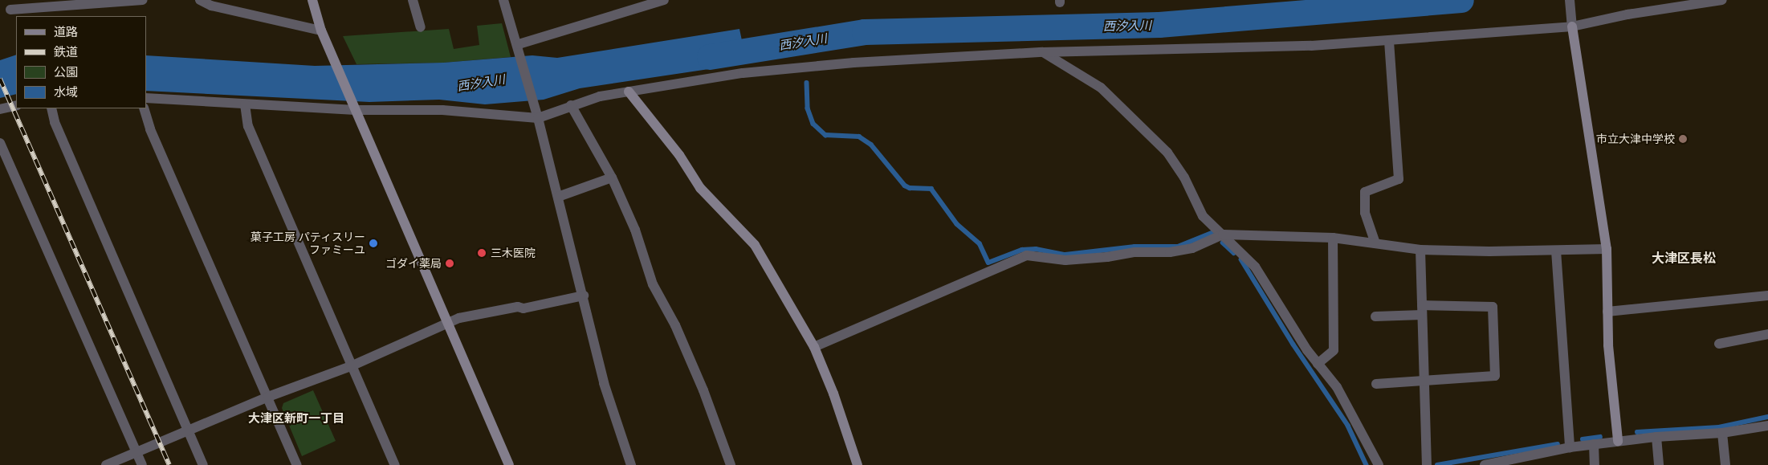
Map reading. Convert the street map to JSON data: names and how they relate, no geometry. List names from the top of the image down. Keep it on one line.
{"districts":["大津区長松","大津区新町一丁目"],"water":["西汐入川"],"places":["市立大津中学校","菓子工房 パティスリー ファミーユ","三木医院","ゴダイ薬局"],"legend":["道路","鉄道","公園","水域"]}
